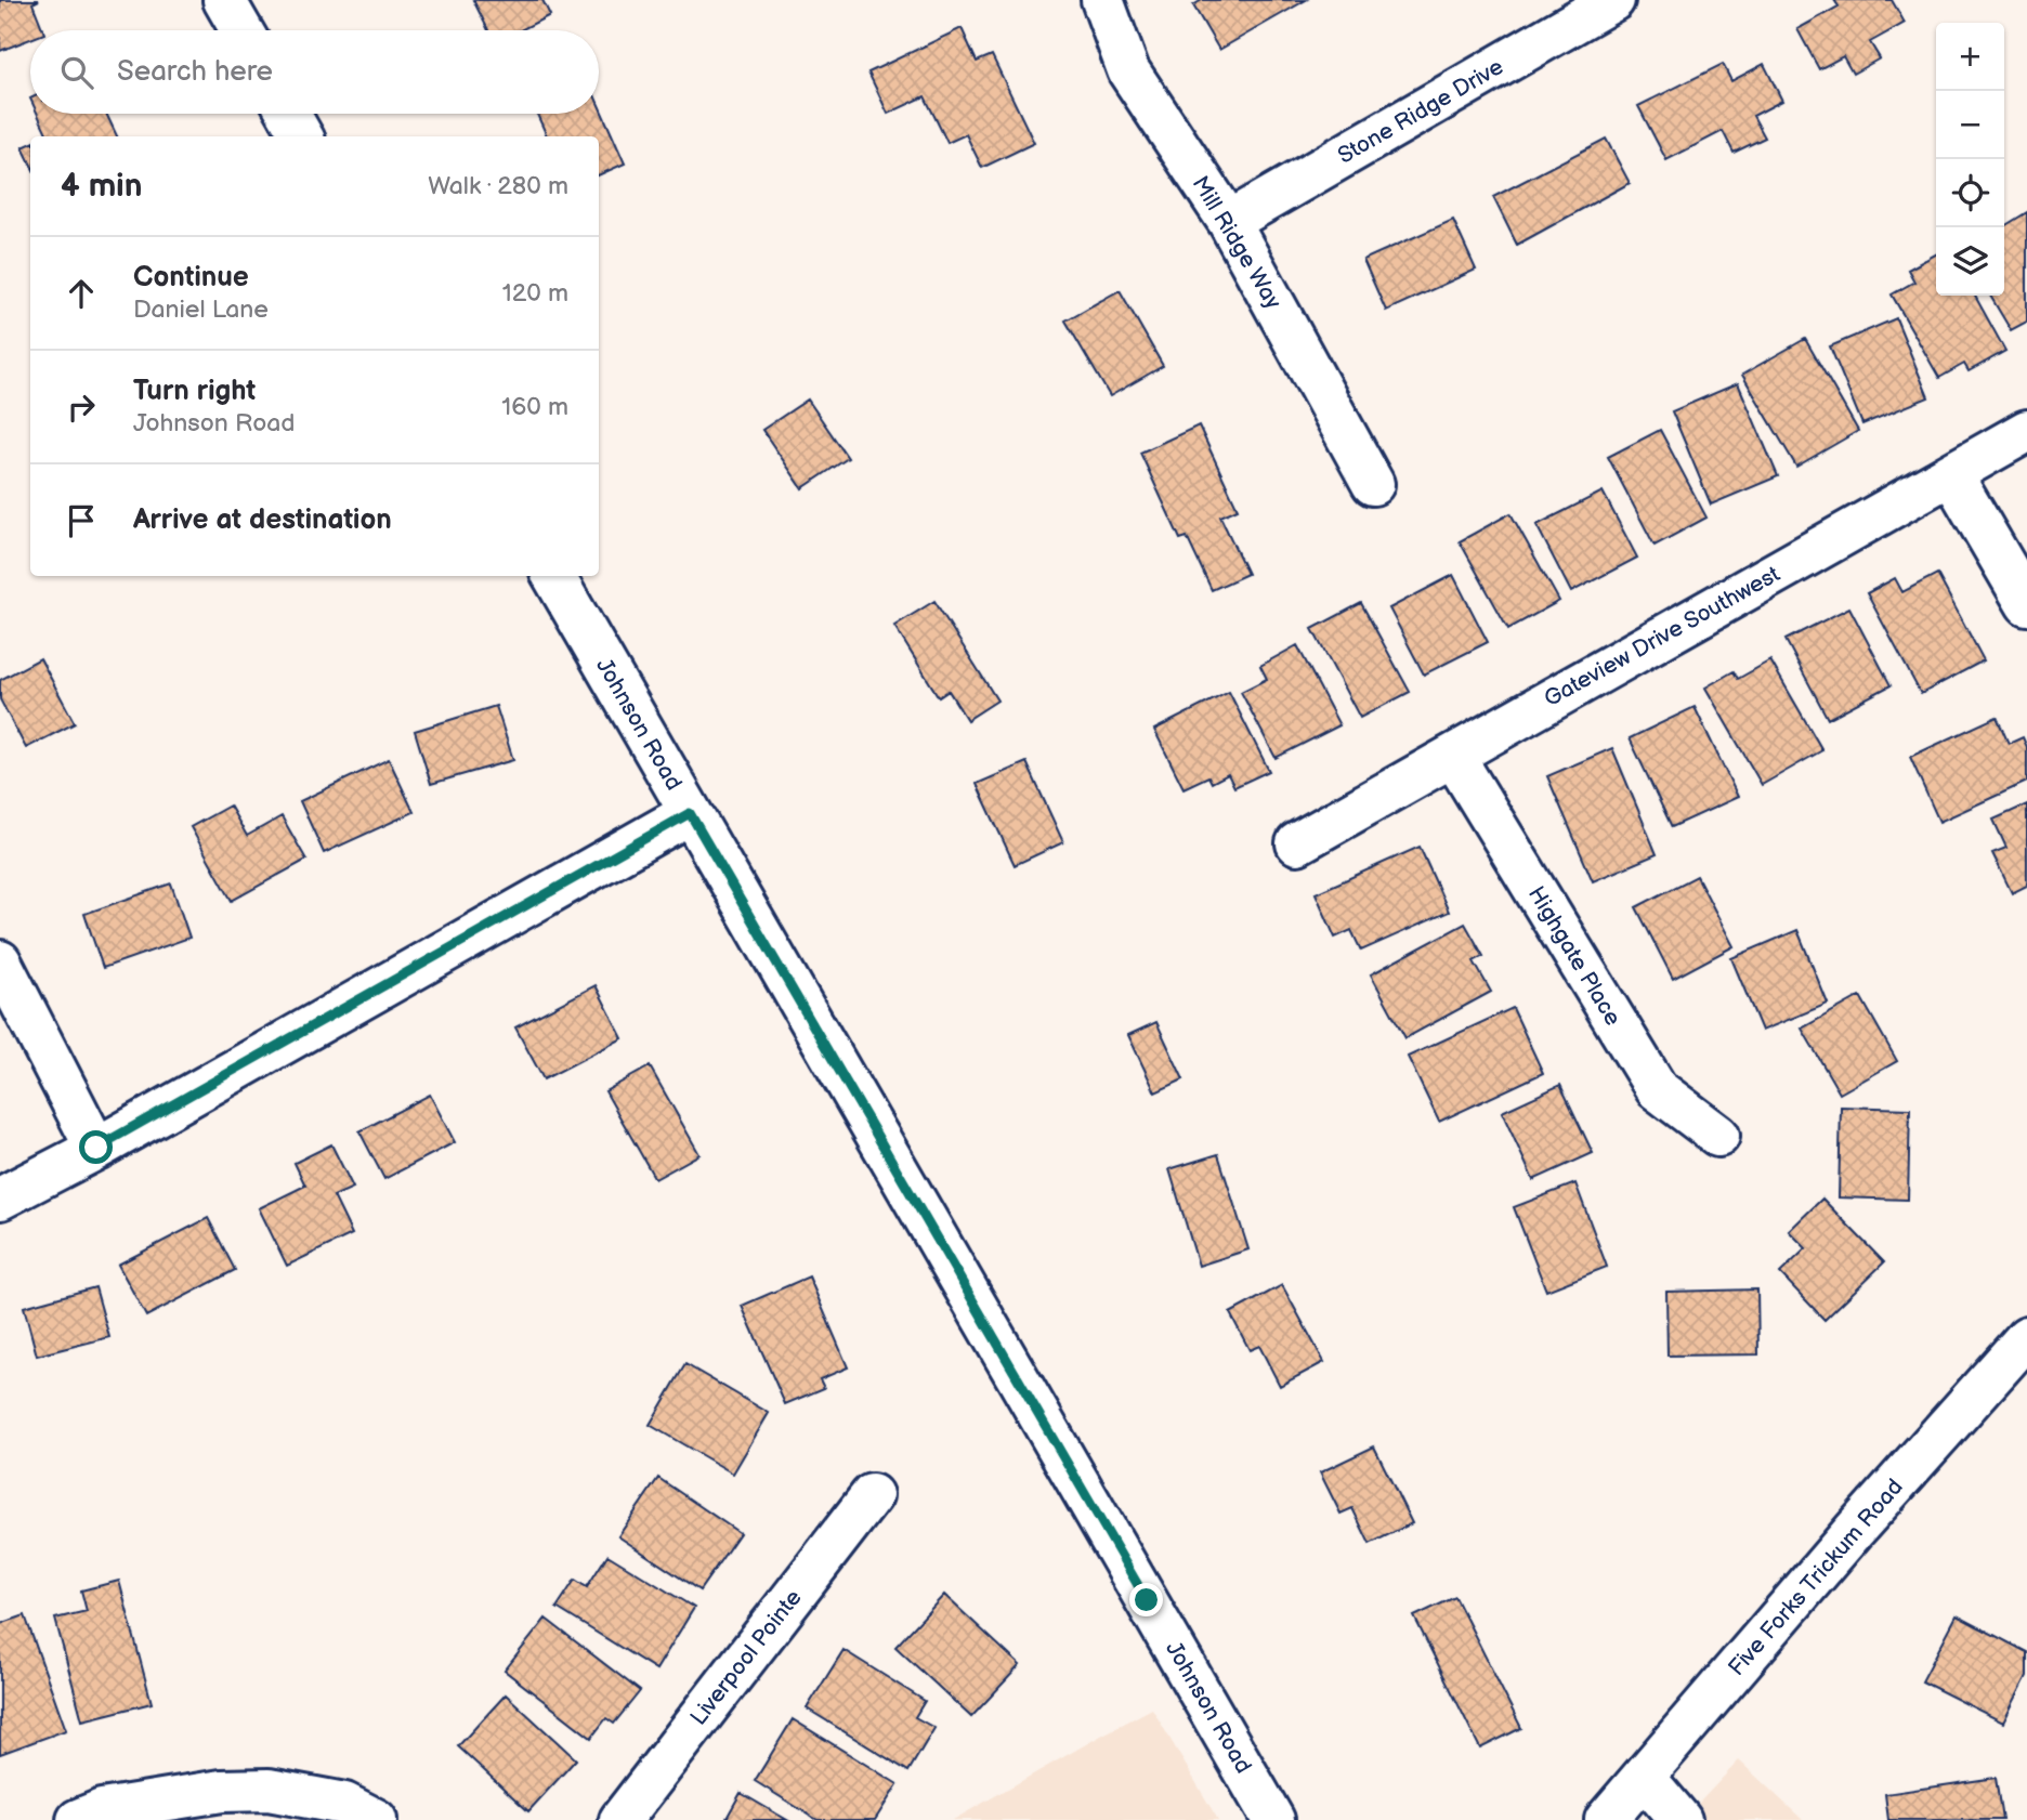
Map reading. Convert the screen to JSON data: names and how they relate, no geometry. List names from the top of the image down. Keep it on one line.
{"streets":{"street":["Stone Ridge Drive","Mill Ridge Way","Gateview Drive Southwest","Johnson Road","Highgate Place","Five Forks Trickum Road","Liverpool Pointe"]},"crossings":[["Stone Ridge Drive","Mill Ridge Way"],["Gateview Drive Southwest","Highgate Place"]],"page":{"map_buttons":["+","−"],"search":"Search here","heading":["4 min","Walk · 280 m"],"list":[["Continue","Daniel Lane","120 m"],["Turn right","Johnson Road","160 m"],"Arrive at destination"]}}
